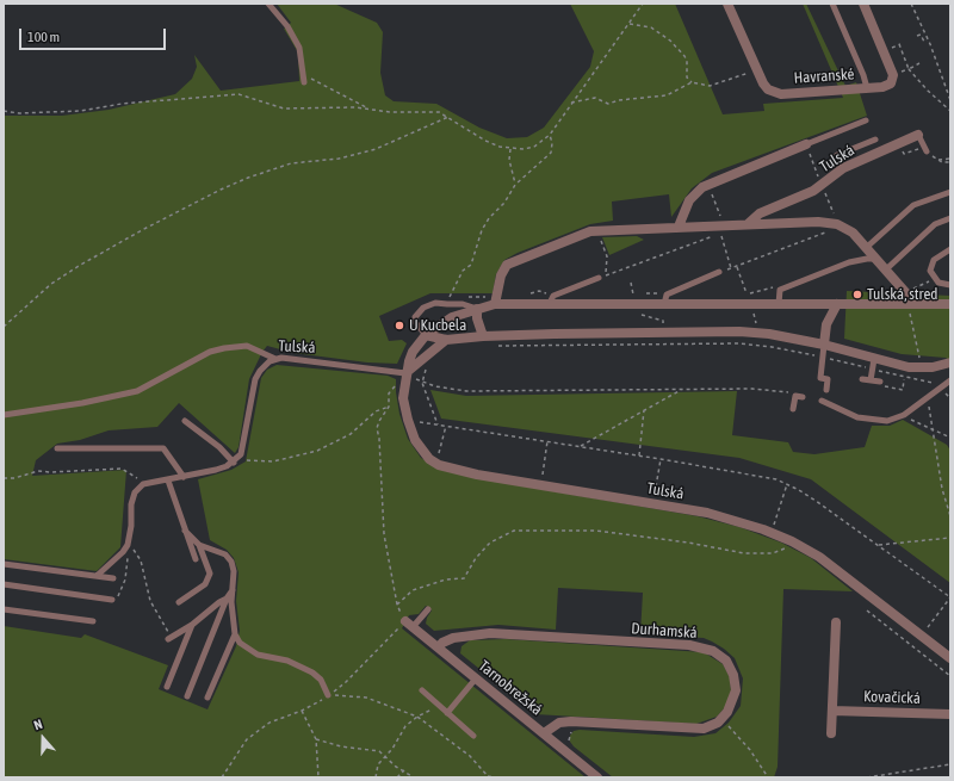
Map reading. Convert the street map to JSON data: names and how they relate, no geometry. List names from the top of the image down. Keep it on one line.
{"streets":{"street":["Havranské","Tulská","Durhamská","Tarnobrežská","Kovačická"]},"crossings":[["Durhamská","Tarnobrežská"]],"places":["Tulská, stred","U Kucbela"],"scale_bar":"100 m","north":"top"}
